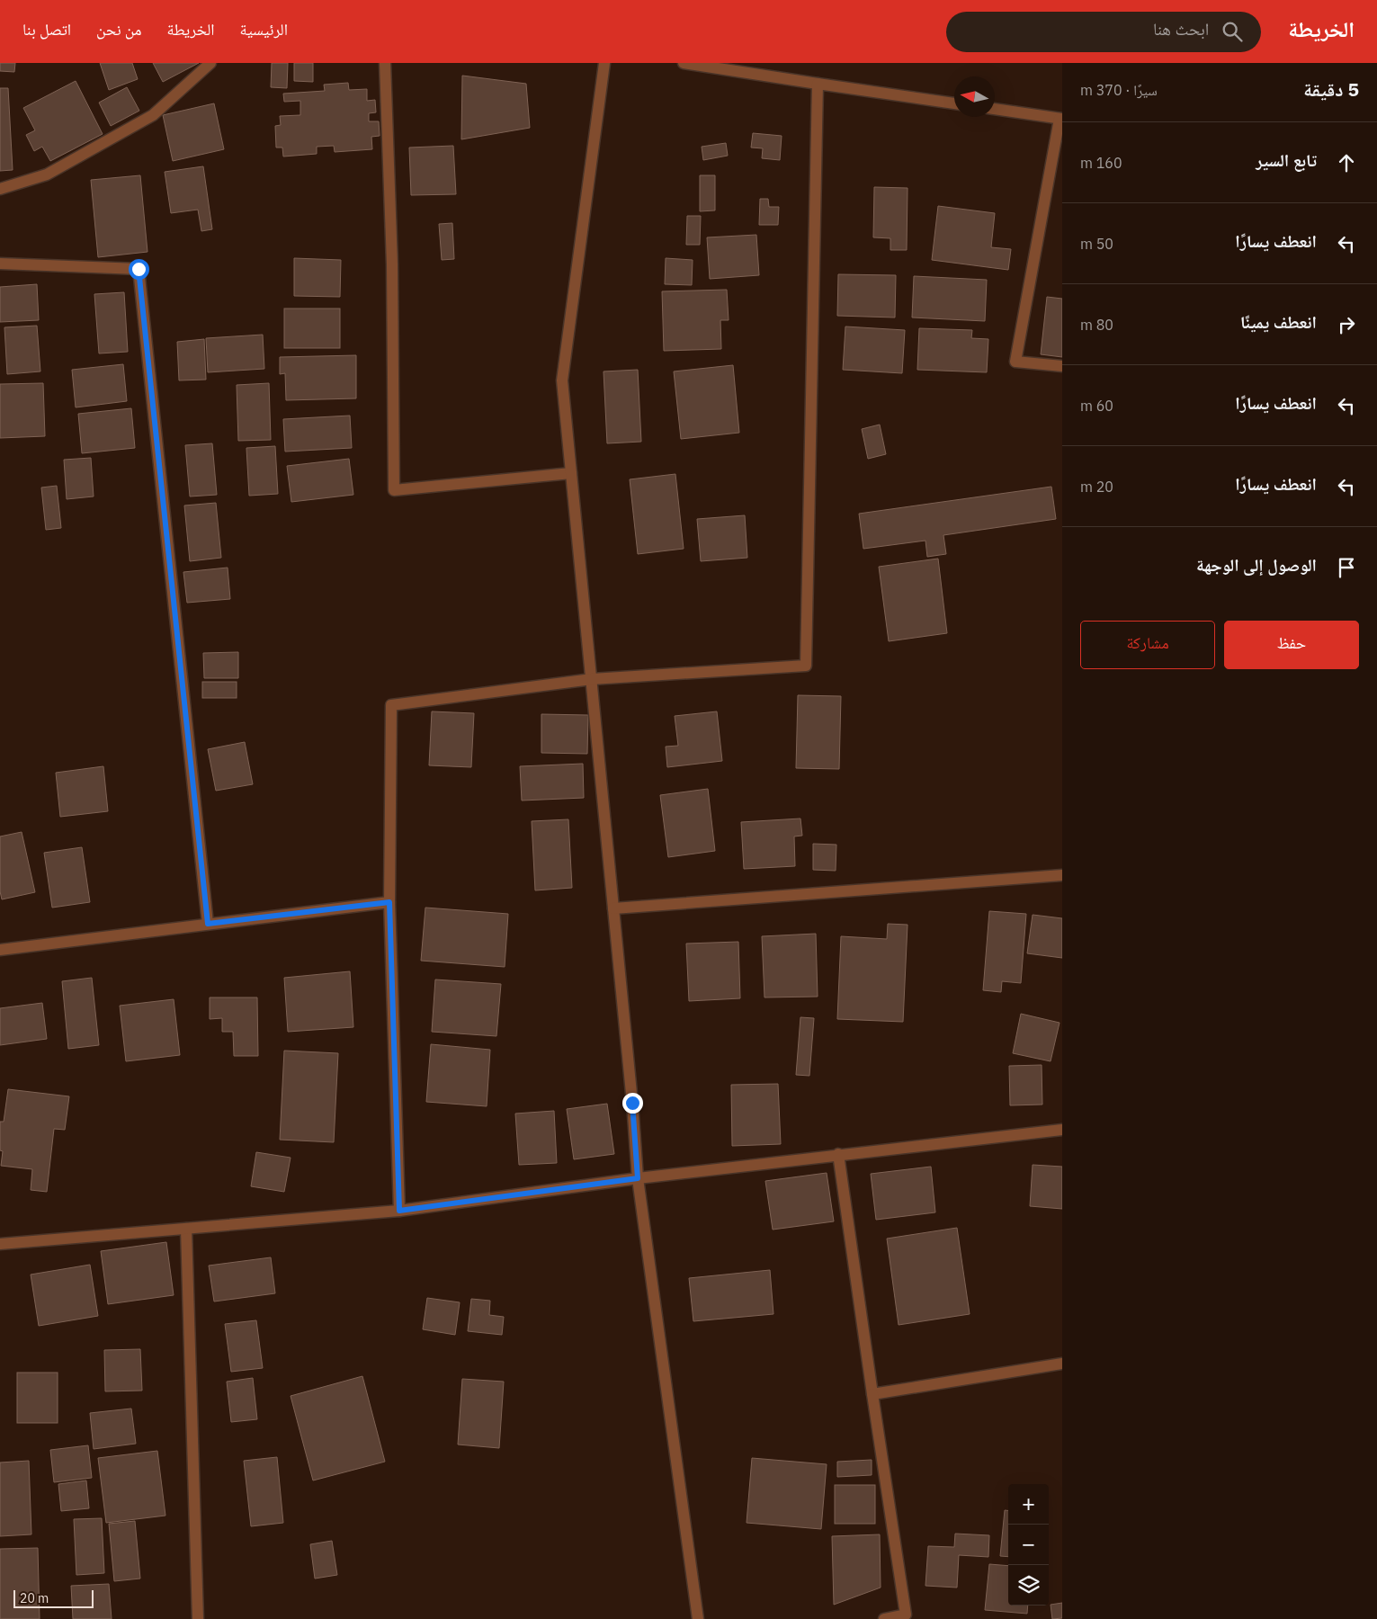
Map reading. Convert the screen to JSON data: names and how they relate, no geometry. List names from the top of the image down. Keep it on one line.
{"scale_bar":"20 m","north":"left","page":{"header":"الخريطة","search":"ابحث هنا","nav":["الرئيسية","الخريطة","من نحن","اتصل بنا"],"heading":["5 دقيقة","سيرًا · 370 m"],"list":[["تابع السير","160 m"],["انعطف يسارًا","50 m"],["انعطف يمينًا","80 m"],["انعطف يسارًا","60 m"],["انعطف يسارًا","20 m"],"الوصول إلى الوجهة"],"buttons":["حفظ","مشاركة"],"map_buttons":["+","−"],"scale":"20 m"}}
